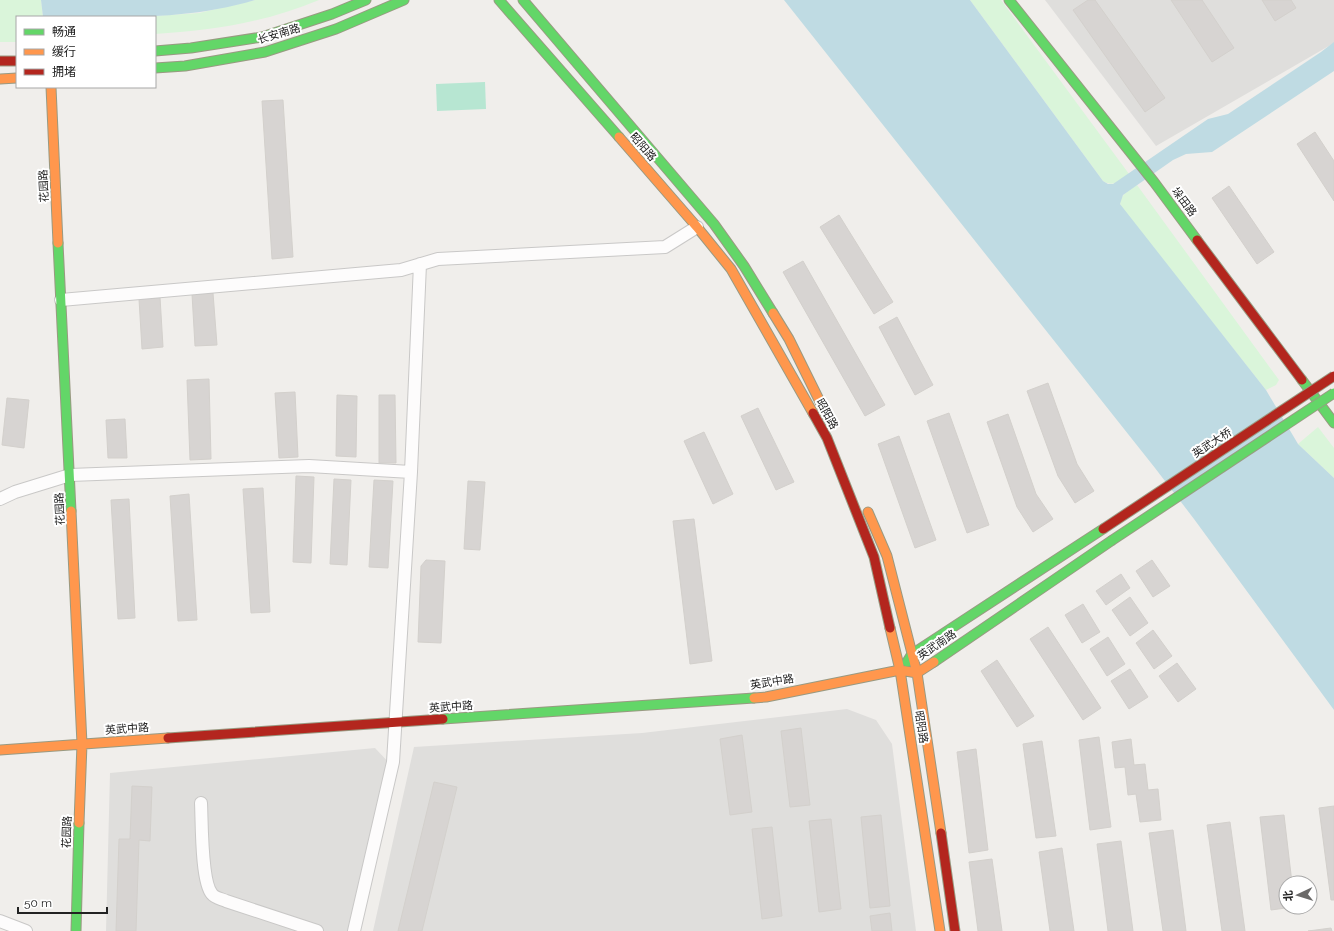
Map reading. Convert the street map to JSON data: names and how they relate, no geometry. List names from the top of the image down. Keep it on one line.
{"streets":{"main road":["长安南路","昭阳路","花园路","垛田路","英武大桥","英武南路","英武中路"]},"crossings":[["昭阳路","英武南路"],["昭阳路","英武中路"],["花园路","英武中路"],["英武大桥","英武南路"],["英武南路","英武中路"]],"legend":["畅通","缓行","拥堵"],"scale_bar":"50 m","north":"left"}
